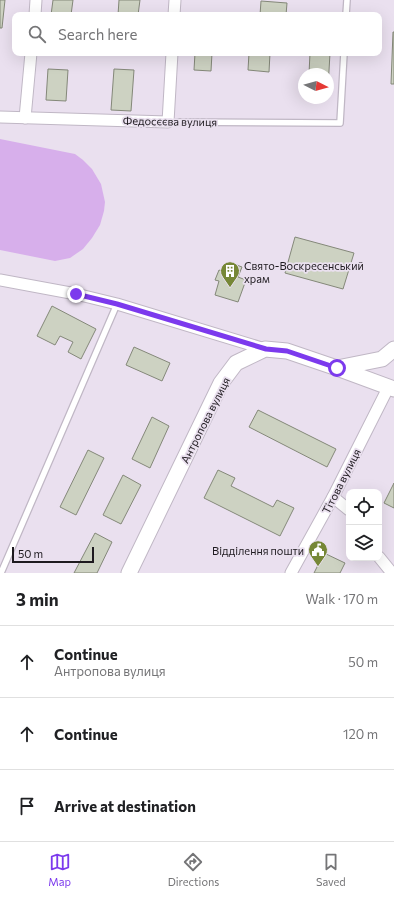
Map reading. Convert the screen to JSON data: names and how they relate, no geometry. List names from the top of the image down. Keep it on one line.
{"streets":{"main road":["Антропова вулиця"],"street":["Федосєєва вулиця","Тітова вулиця"]},"places":{"building":["Свято-Воскресенський храм"],"public building":["Відділення пошти"]},"scale_bar":"50 m","north":"right","page":{"search":"Search here","scale":"50 m","heading":["3 min","Walk · 170 m"],"list":[["Continue","Антропова вулиця","50 m"],["Continue","120 m"],"Arrive at destination"],"nav":["Map","Directions","Saved"]}}
